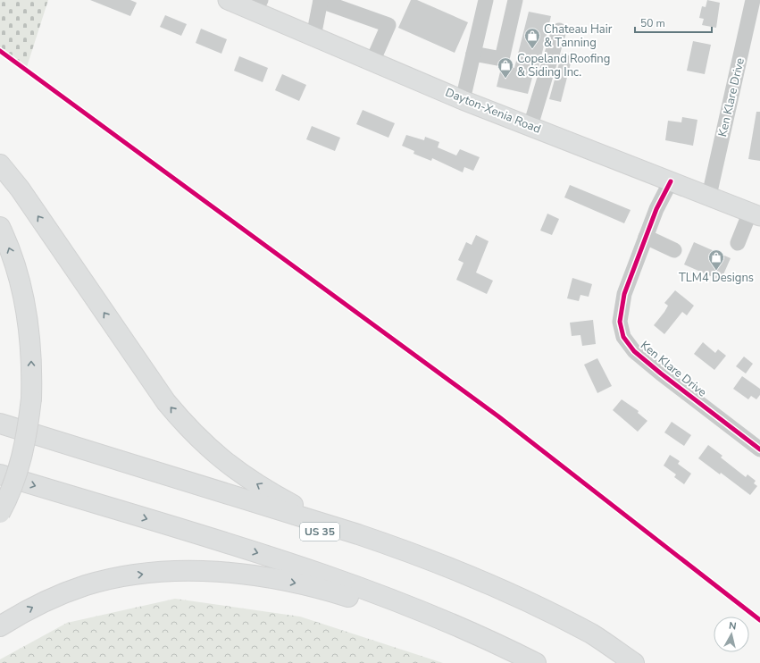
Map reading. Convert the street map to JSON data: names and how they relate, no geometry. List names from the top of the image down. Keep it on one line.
{"streets":{"highway":["US 35"],"main road":["Dayton-Xenia Road"],"street":["Ken Klare Drive"]},"crossings":[["Ken Klare Drive","Dayton-Xenia Road"]],"places":{"shop":["Chateau Hair & Tanning","Copeland Roofing & Siding Inc.","TLM4 Designs"]},"scale_bar":"50 m","north":"top"}
